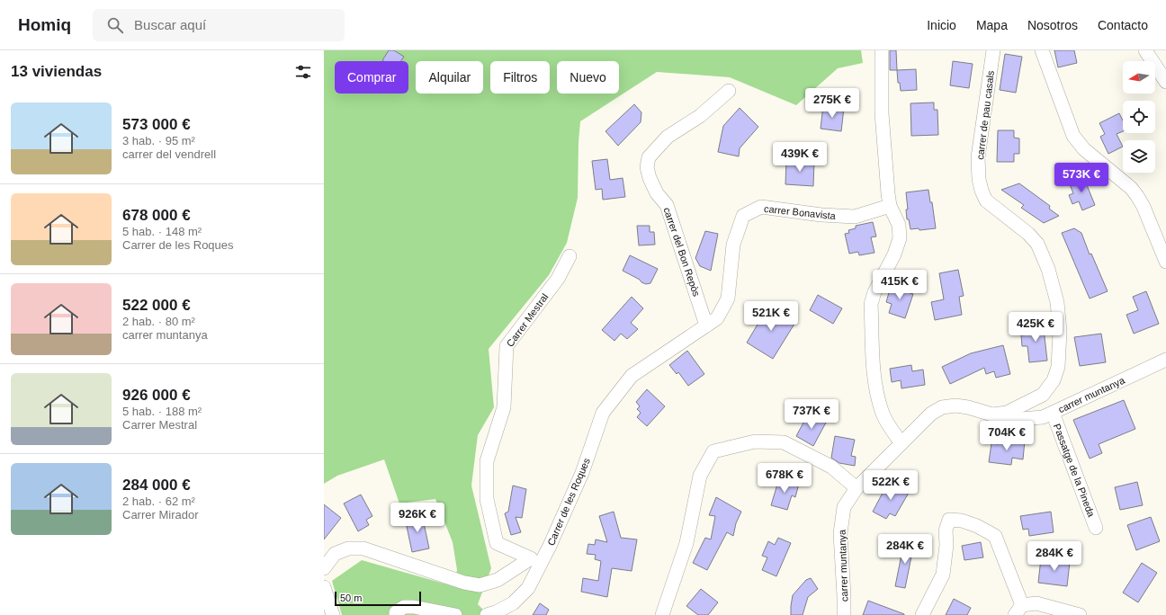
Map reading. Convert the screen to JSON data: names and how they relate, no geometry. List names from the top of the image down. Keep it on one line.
{"streets":{"street":["carrer de pau casals","carrer Bonavista","carrer del Bon Repòs","Carrer Mestral","carrer muntanya","Passatge de la Pineda","Carrer de les Roques"]},"crossings":[["carrer de pau casals","carrer muntanya"],["carrer Bonavista","carrer del Bon Repòs"],["carrer Bonavista","Carrer de les Roques"],["carrer del Bon Repòs","Carrer de les Roques"],["carrer muntanya","Passatge de la Pineda"]],"scale_bar":"50 m","north":"left","page":{"header":"Homiq","search":"Buscar aquí","nav":["Inicio","Mapa","Nosotros","Contacto"],"heading":"13 viviendas","chip":["Comprar","Alquilar","Filtros","Nuevo"],"price":["275K €","439K €","573K €","415K €","521K €","425K €","737K €","704K €","678K €","522K €","926K €","284K €","284K €"],"list":[{"name":"573 000 €","note":"3 hab. · 95 m² · carrer del vendrell"},{"name":"678 000 €","note":"5 hab. · 148 m² · Carrer de les Roques"},{"name":"522 000 €","note":"2 hab. · 80 m² · carrer muntanya"},{"name":"926 000 €","note":"5 hab. · 188 m² · Carrer Mestral"},{"name":"284 000 €","note":"2 hab. · 62 m² · Carrer Mirador"}],"scale":"50 m"}}
